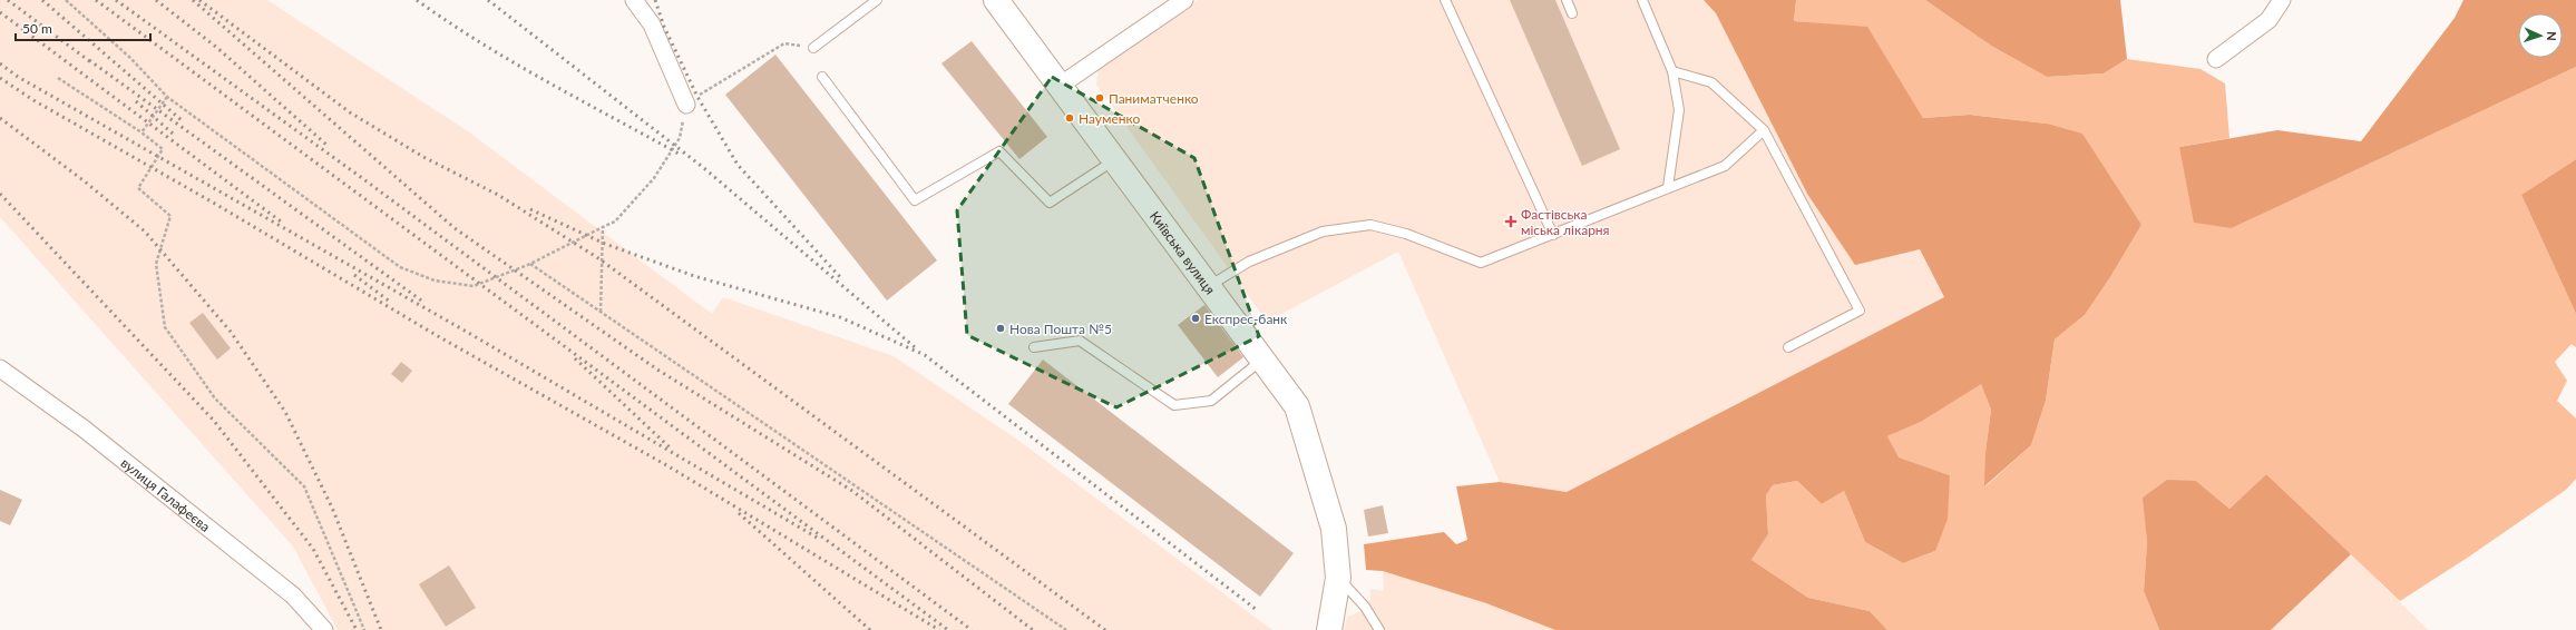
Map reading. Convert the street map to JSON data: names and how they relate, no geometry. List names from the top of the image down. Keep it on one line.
{"streets":{"main road":["Київська вулиця"],"street":["вулиця Галафеєва"]},"places":{"other":["Паниматченко","Науменко","Експрес-банк","Нова Пошта №5"],"health":["Фастівська міська лікарня"]},"scale_bar":"50 m","north":"right"}
